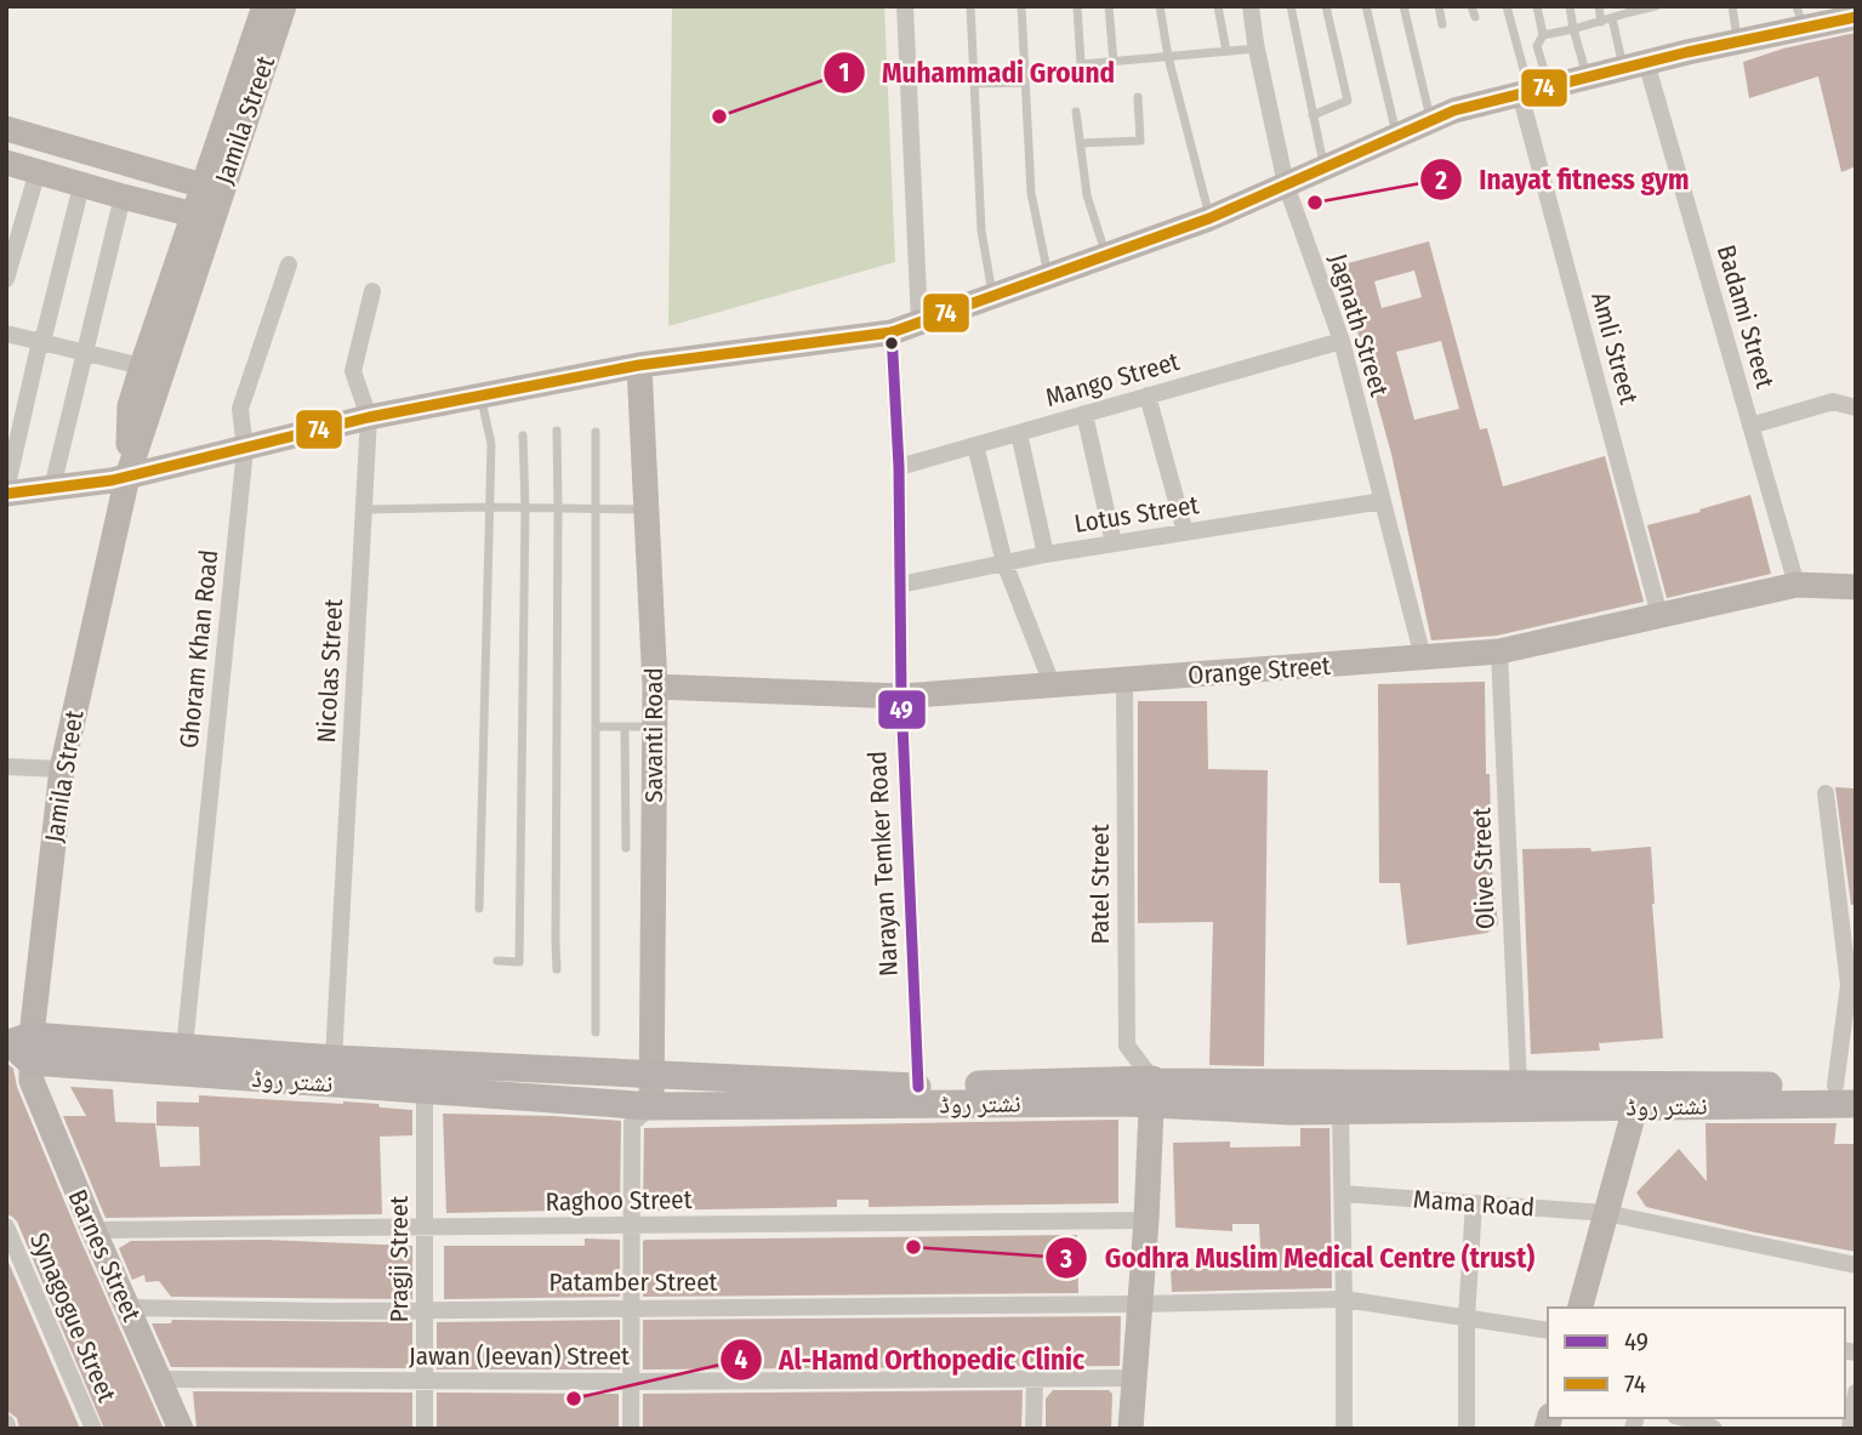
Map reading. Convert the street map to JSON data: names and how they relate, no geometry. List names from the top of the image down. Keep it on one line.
{"streets":{"main road":["Jamila Street","Orange Street","Savanti Road","نشتر روڈ","Barnes Street"],"street":["Badami Street","Jagnath Street","Amli Street","Mango Street","Lotus Street","Ghoram Khan Road","Nicolas Street","Narayan Temker Road","Olive Street","Patel Street","Raghoo Street","Mama Road","Pragji Street","Patamber Street","Synagogue Street","Jawan (Jeevan) Street"]},"crossings":[["Jamila Street","نشتر روڈ"],["Jamila Street","Barnes Street"],["Badami Street","Orange Street"],["Jagnath Street","Mango Street"],["Jagnath Street","Lotus Street"],["Jagnath Street","Orange Street"],["Amli Street","Orange Street"],["Mango Street","Narayan Temker Road"],["Lotus Street","Narayan Temker Road"],["Ghoram Khan Road","نشتر روڈ"],["Nicolas Street","نشتر روڈ"],["Orange Street","Savanti Road"],["Orange Street","Narayan Temker Road"],["Orange Street","Olive Street"],["Orange Street","Patel Street"],["Savanti Road","نشتر روڈ"],["Narayan Temker Road","نشتر روڈ"],["Olive Street","نشتر روڈ"],["Patel Street","نشتر روڈ"],["نشتر روڈ","Barnes Street"],["نشتر روڈ","Pragji Street"],["Raghoo Street","Barnes Street"],["Raghoo Street","Pragji Street"],["Barnes Street","Patamber Street"],["Barnes Street","Jawan (Jeevan) Street"],["Pragji Street","Patamber Street"],["Pragji Street","Jawan (Jeevan) Street"]],"places":["Muhammadi Ground","Inayat fitness gym","Godhra Muslim Medical Centre (trust)","Al-Hamd Orthopedic Clinic"],"lines":["transit line 74","transit line 49"],"legend":["49","74"]}
